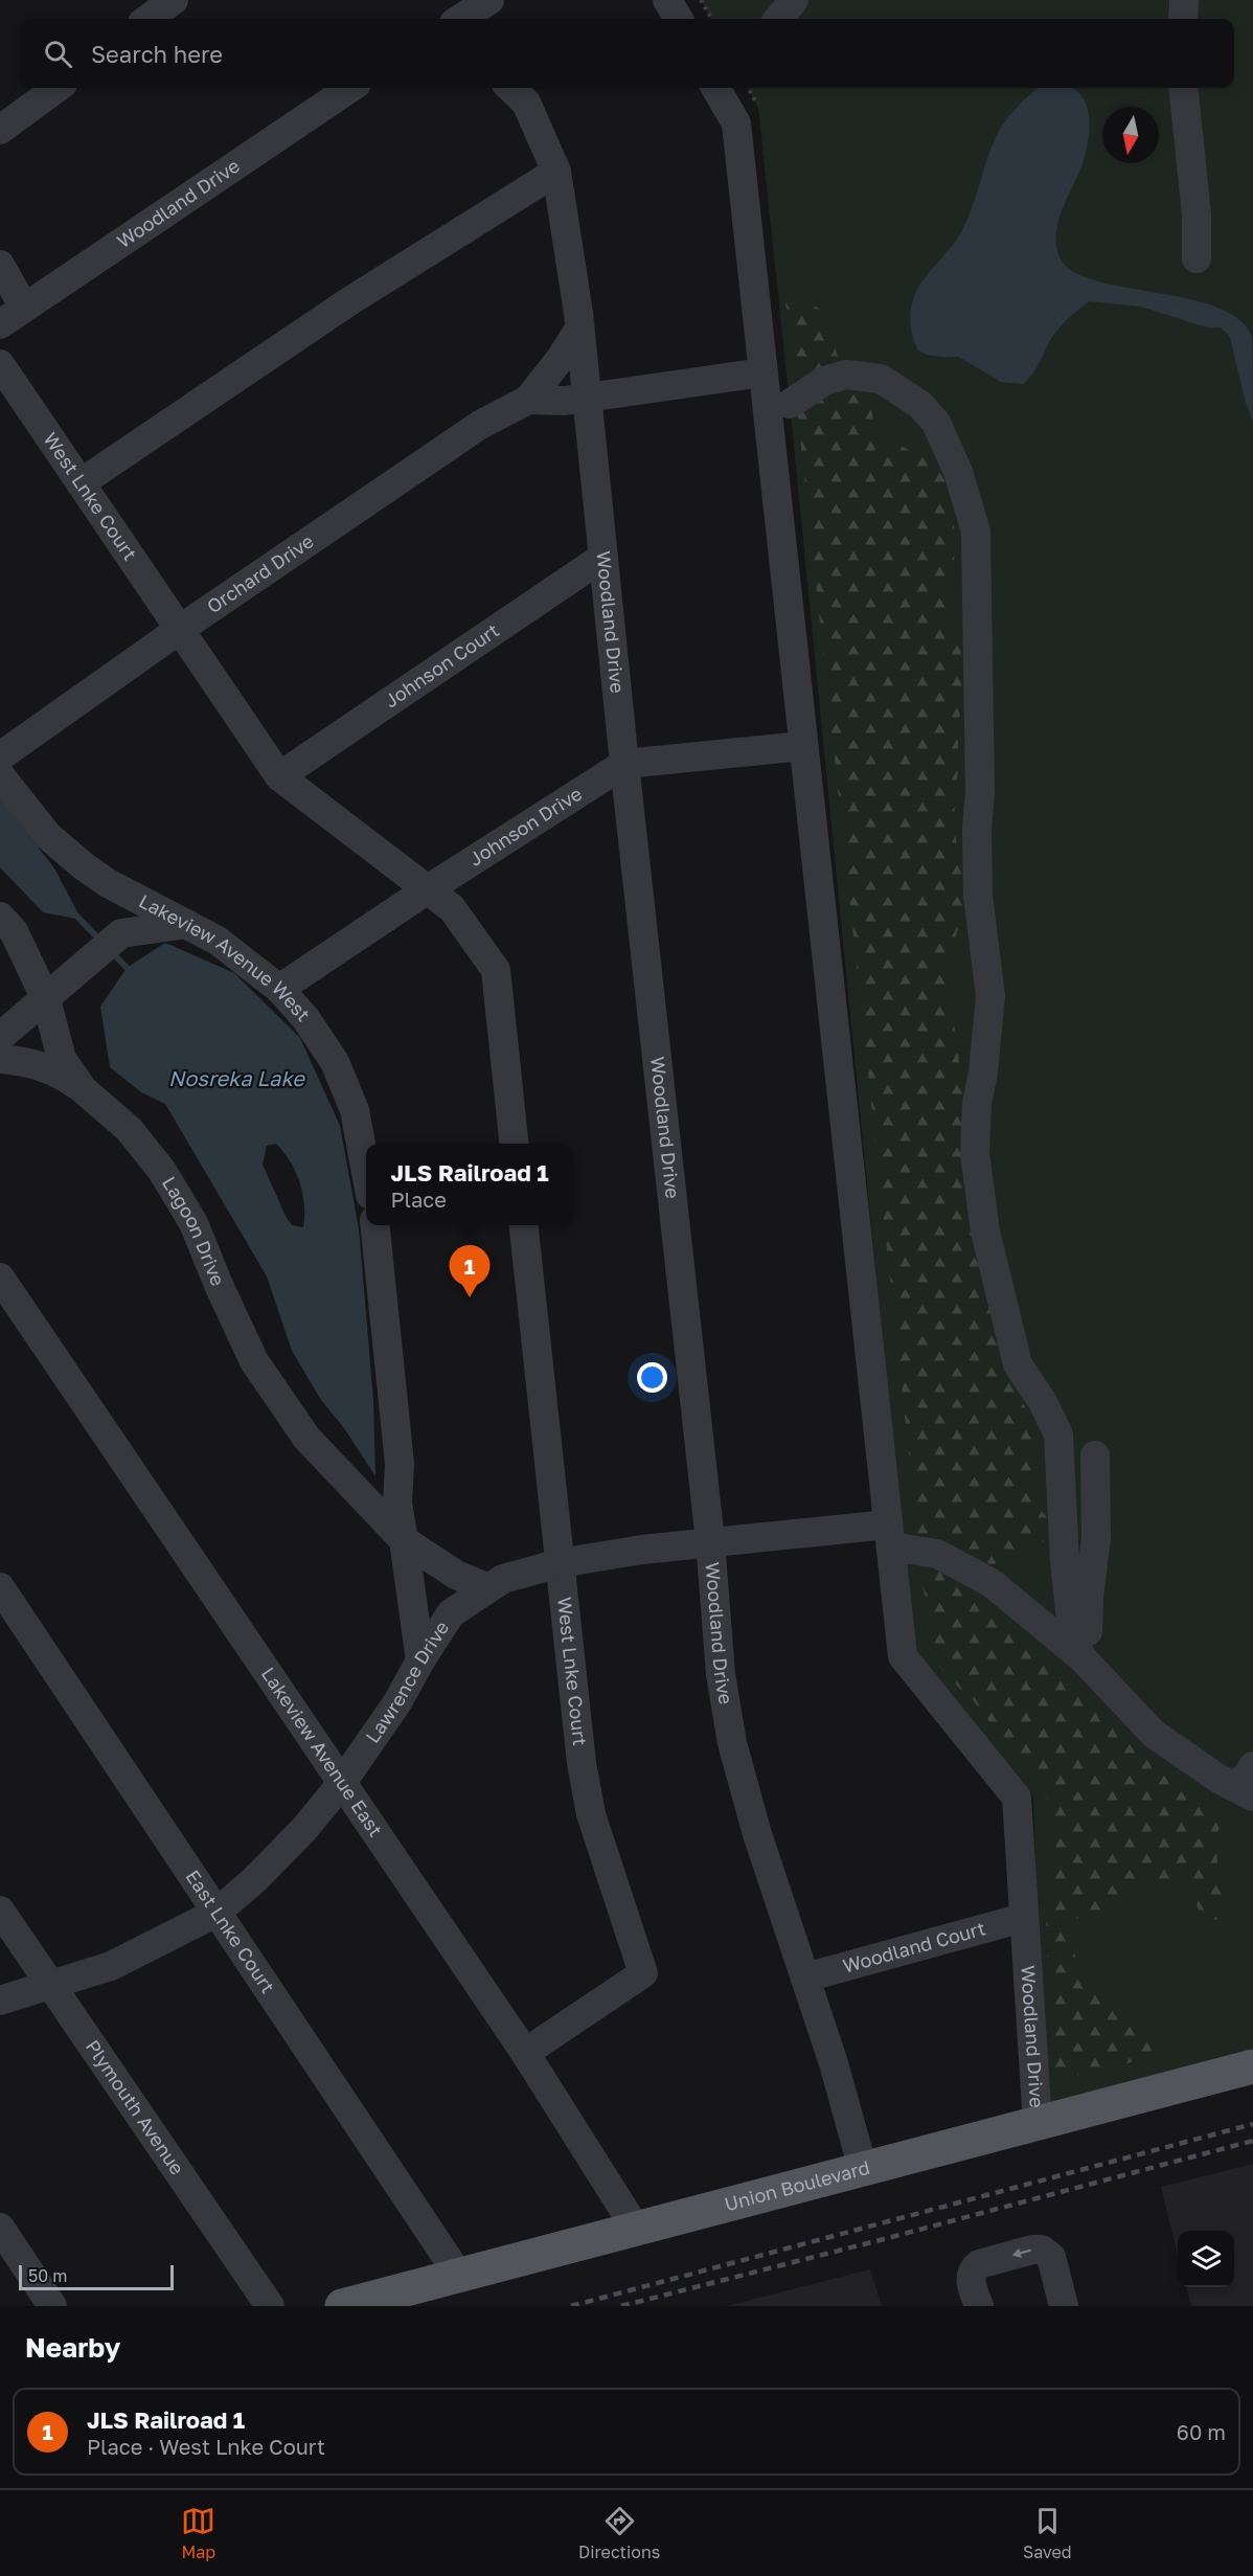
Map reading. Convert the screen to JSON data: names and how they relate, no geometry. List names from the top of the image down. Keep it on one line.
{"streets":{"main road":["Union Boulevard"],"street":["Woodland Drive","West Lnke Court","Orchard Drive","Johnson Court","Johnson Drive","Lakeview Avenue West","Lagoon Drive","Lawrence Drive","Lakeview Avenue East","East Lnke Court","Woodland Court","Plymouth Avenue"]},"crossings":[["Woodland Drive","Orchard Drive"],["Woodland Drive","Johnson Court"],["Woodland Drive","Johnson Drive"],["Woodland Drive","Lawrence Drive"],["Woodland Drive","Woodland Court"],["Woodland Drive","Union Boulevard"],["West Lnke Court","Orchard Drive"],["West Lnke Court","Johnson Court"],["West Lnke Court","Johnson Drive"],["West Lnke Court","Lawrence Drive"],["West Lnke Court","Lakeview Avenue East"],["Johnson Drive","Lakeview Avenue West"],["Lagoon Drive","Lawrence Drive"],["Lawrence Drive","Lakeview Avenue East"],["Lawrence Drive","East Lnke Court"],["Lawrence Drive","Plymouth Avenue"],["Lakeview Avenue East","Union Boulevard"],["East Lnke Court","Union Boulevard"]],"water":["Nosreka Lake"],"scale_bar":"50 m","north":"bottom","page":{"search":"Search here","popup":["JLS Railroad 1","Place"],"pins":"1","scale":"50 m","heading":"Nearby","list":[{"mark":"1","name":"JLS Railroad 1","note":"Place · West Lnke Court","value":"60 m"}],"nav":["Map","Directions","Saved"]}}
